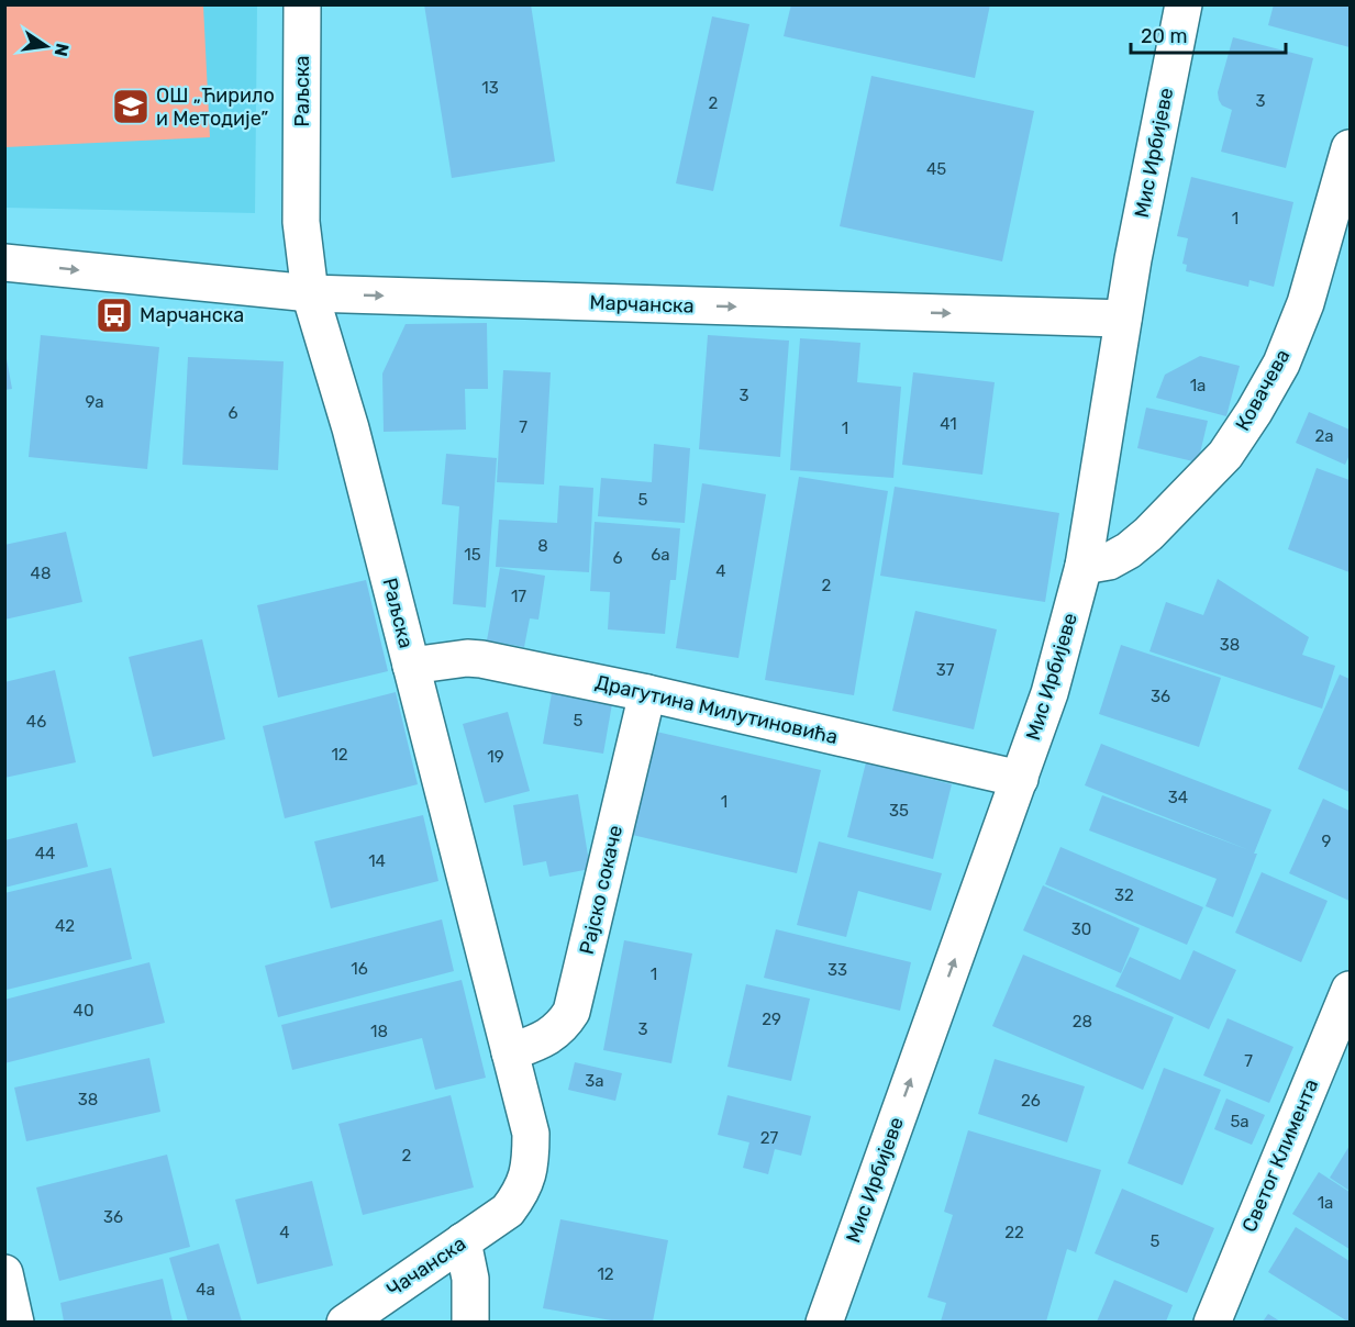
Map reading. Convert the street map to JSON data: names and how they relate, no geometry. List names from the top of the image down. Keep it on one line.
{"streets":{"street":["Раљска","Мис Ирбијеве","Марчанска","Ковачева","Драгутина Милутиновића","Рајско сокаче","Светог Климента","Чачанска"]},"crossings":[["Раљска","Марчанска"],["Раљска","Драгутина Милутиновића"],["Раљска","Рајско сокаче"],["Раљска","Чачанска"],["Мис Ирбијеве","Марчанска"],["Мис Ирбијеве","Ковачева"],["Мис Ирбијеве","Драгутина Милутиновића"],["Драгутина Милутиновића","Рајско сокаче"]],"one_way":["Мис Ирбијеве","Марчанска"],"places":{"school or university":["ОШ „Ћирило и Методије”"],"bus stop":["Марчанска"]},"house_numbers":["13","3","2","45","1","1a","3","9a","6","41","7","1","2a","5","8","15","6a","6","4","48","2","17","38","37","36","5","46","12","19","34","1","35","9","44","14","32","42","30","16","33","1","40","29","28","3","18","7","3a","38","26","5a","27","2","1a","36","4","22","5","12","4a"],"scale_bar":"20 m","north":"right"}
